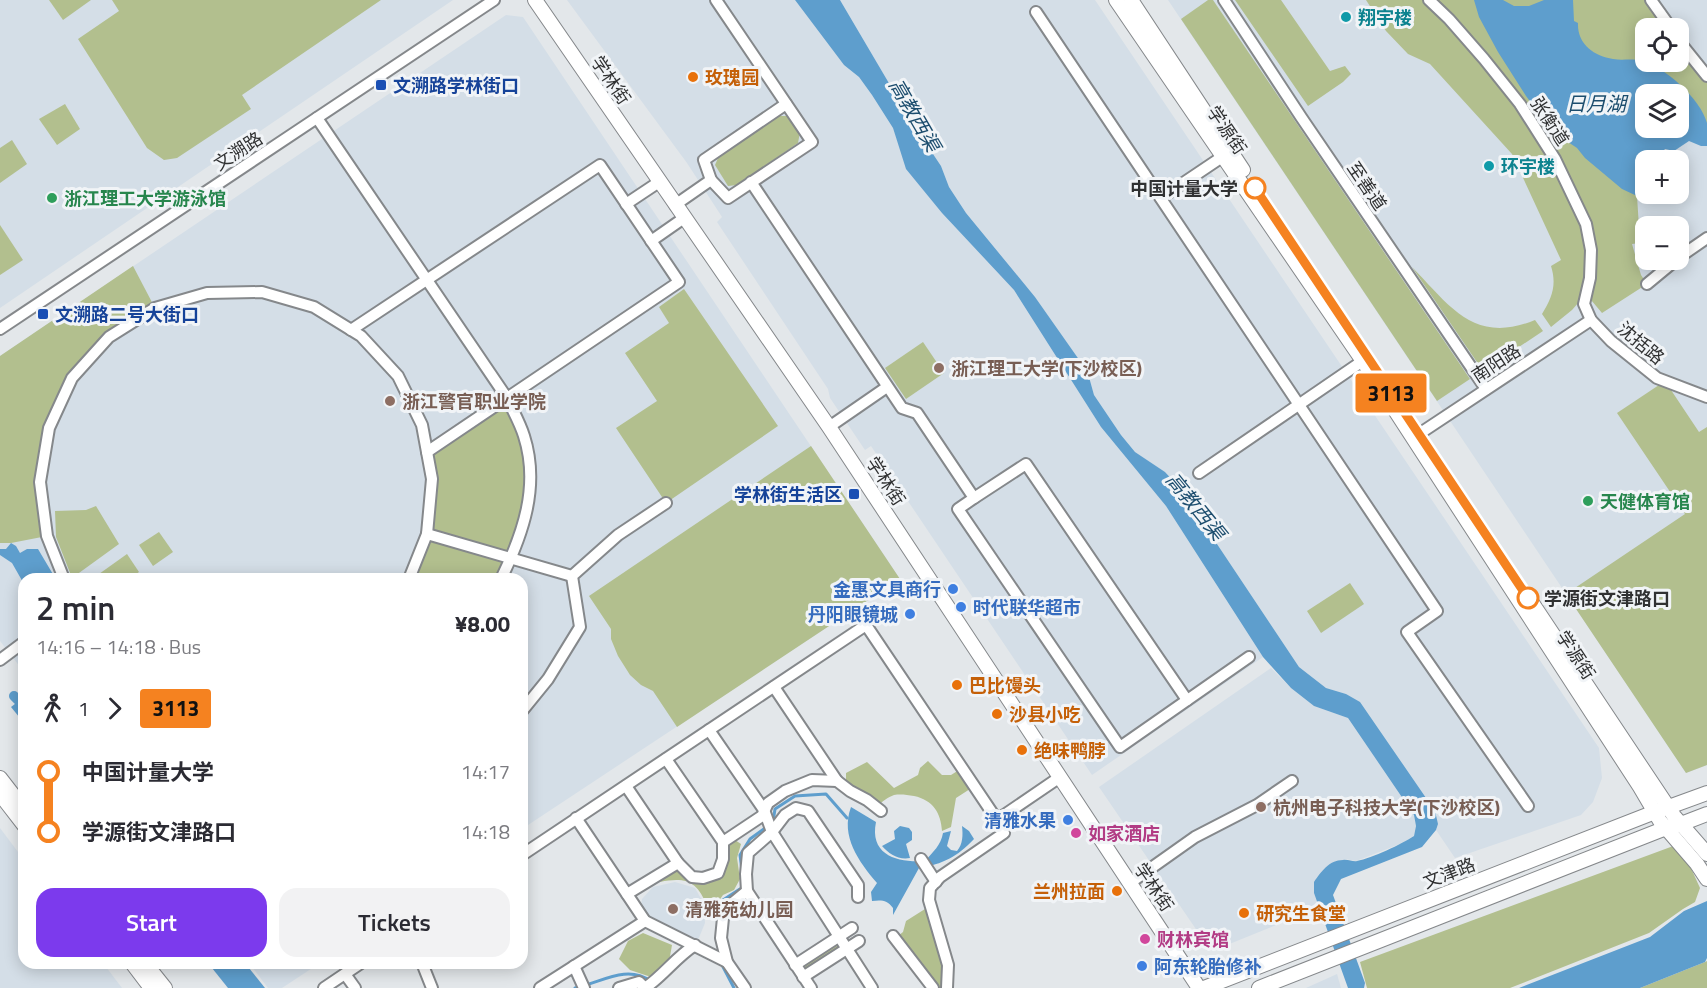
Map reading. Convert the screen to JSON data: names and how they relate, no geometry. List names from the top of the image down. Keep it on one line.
{"streets":{"main road":["学林街","学源街","文津路"],"street":["张衡道","文溯路","至善道","沈括路","南阳路"]},"crossings":[["张衡道","沈括路"],["张衡道","南阳路"],["学源街","南阳路"],["学源街","文津路"],["至善道","南阳路"],["沈括路","南阳路"]],"water":["日月湖","高教西渠"],"places":{"other":["翔宇楼","玫瑰园","环宇楼","中国计量大学","浙江理工大学游泳馆","浙江理工大学(下沙校区)","浙江警官职业学院","天健体育馆","金惠文具商行","学源街文津路口","时代联华超市","丹阳眼镜城","巴比馒头","沙县小吃","绝味鸭脖","杭州电子科技大学(下沙校区)","清雅水果","如家酒店","兰州拉面","清雅苑幼儿园","研究生食堂","财林宾馆","阿东轮胎修补"],"transit":["文溯路学林街口","文溯路二号大街口","学林街生活区"]},"lines":["bus line 3113"],"page":{"on_map":"3113","map_buttons":["+","−"],"heading":["2 min","14:16 – 14:18 · Bus","¥8.00"],"legs":["1","3113"],"list":[{"name":"中国计量大学","value":"14:17"},{"name":"学源街文津路口","value":"14:18"}],"buttons":["Start","Tickets"]}}
